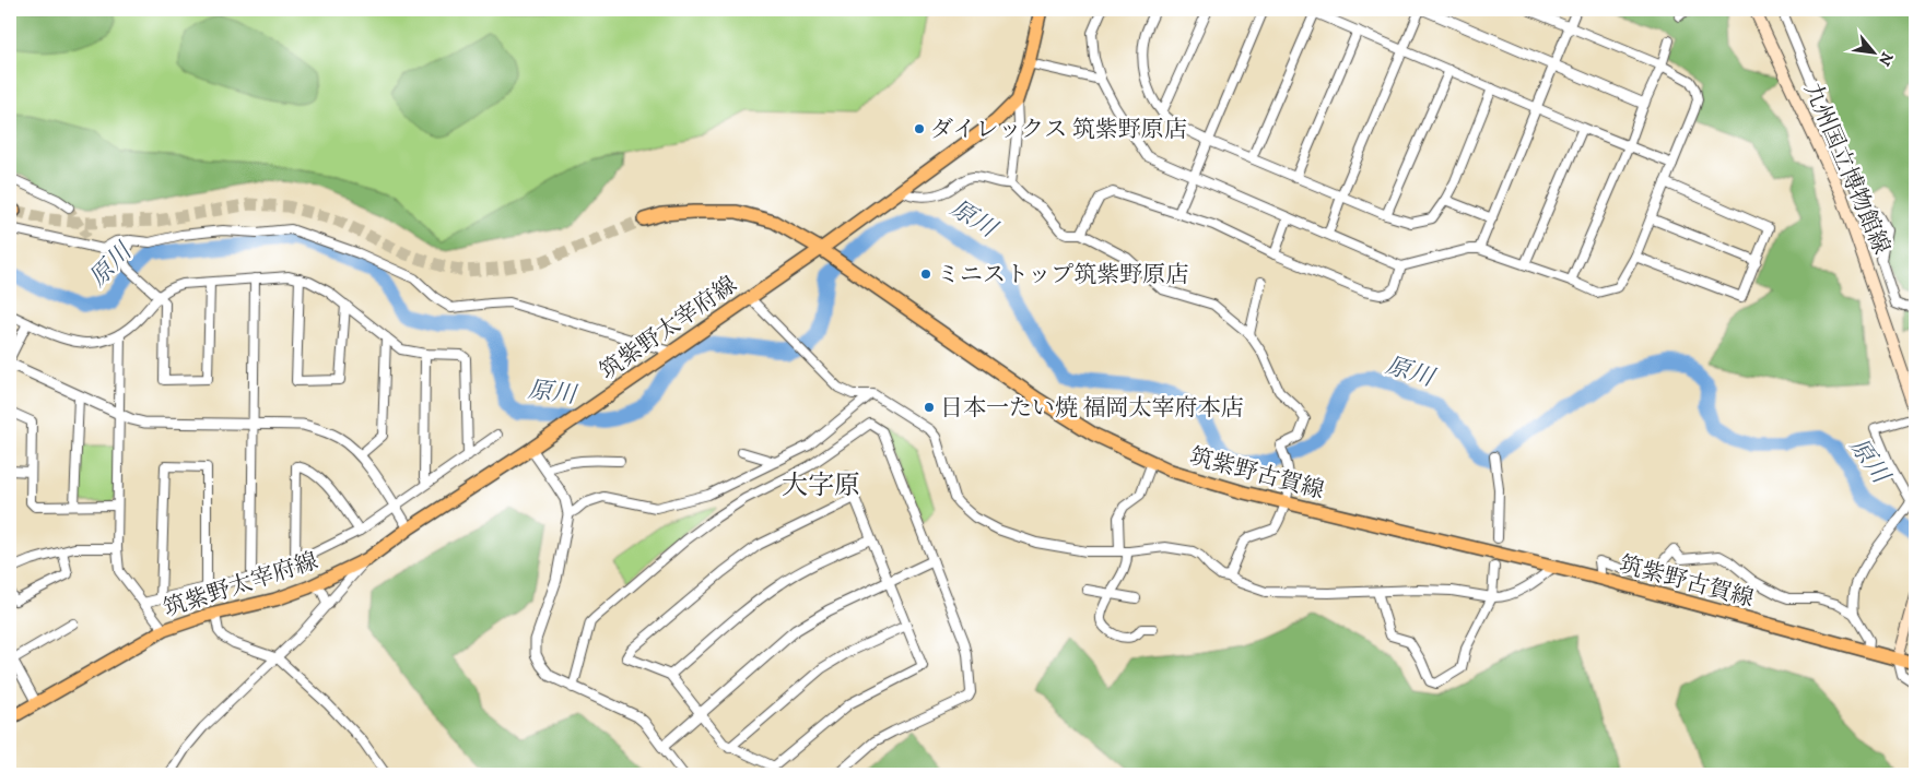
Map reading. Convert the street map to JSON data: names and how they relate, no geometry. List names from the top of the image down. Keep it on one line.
{"streets":{"main road":["九州国立博物館線","筑紫野太宰府線","筑紫野古賀線"]},"crossings":[["筑紫野太宰府線","筑紫野古賀線"]],"districts":["大字原"],"water":["原川"],"places":["ダイレックス 筑紫野原店","ミニストップ筑紫野原店","日本一たい焼 福岡太宰府本店"],"north":"bottom right"}
